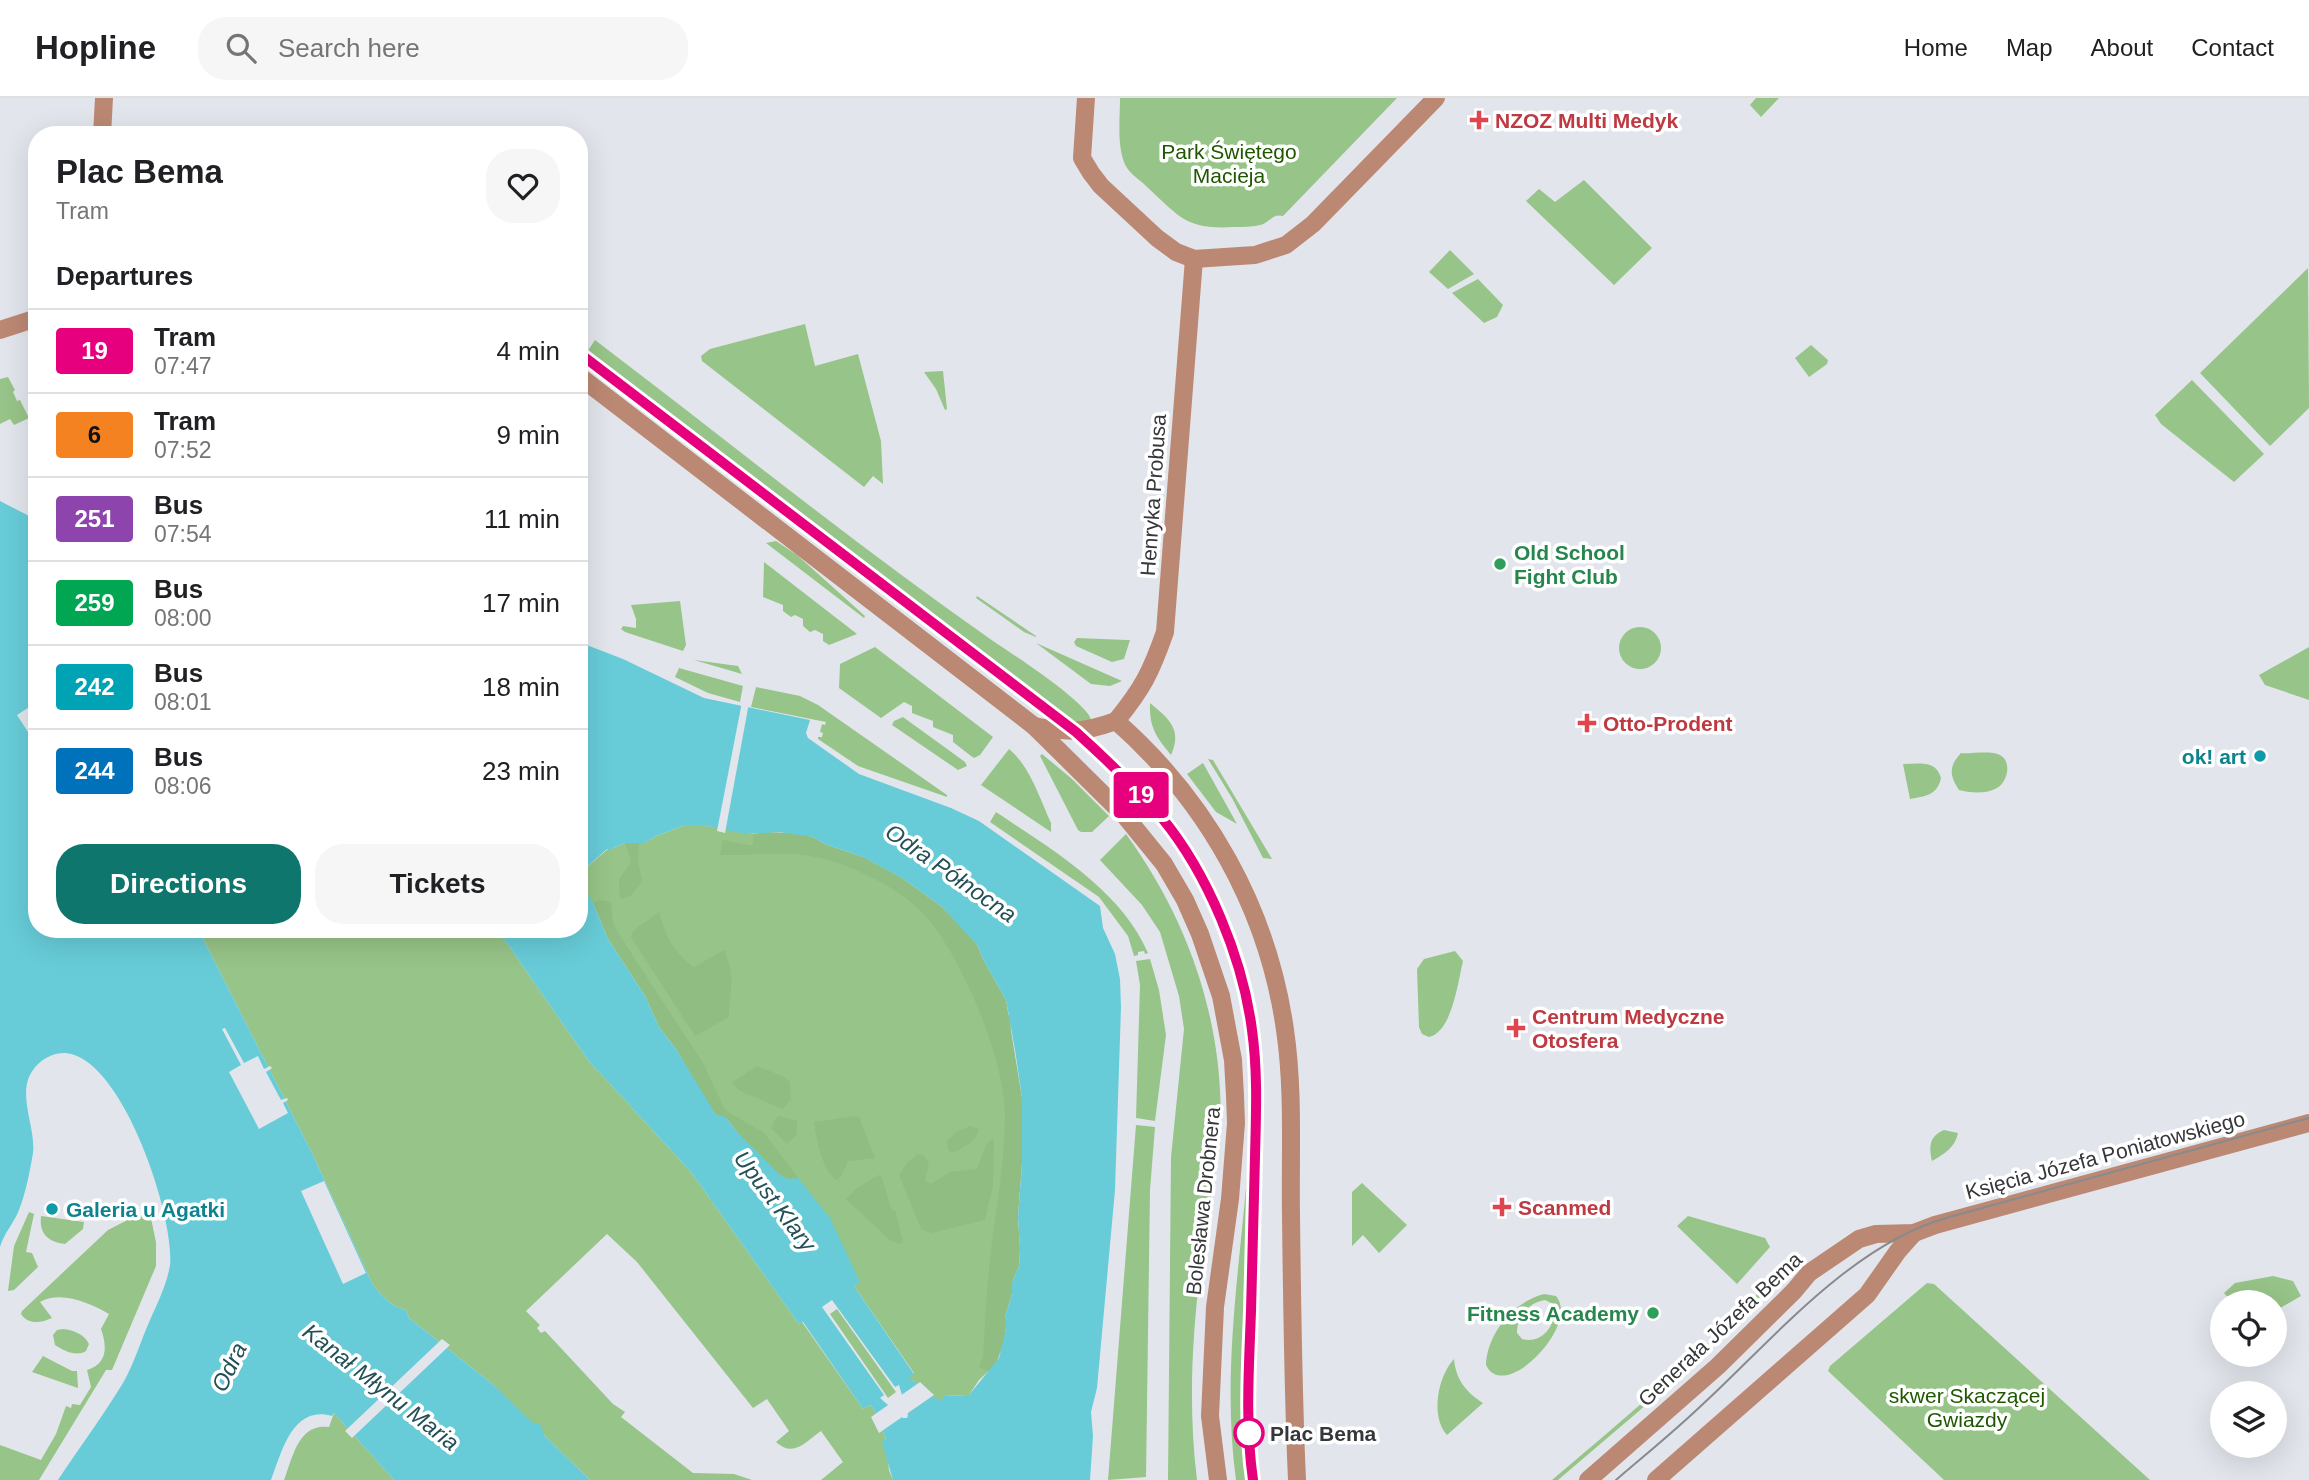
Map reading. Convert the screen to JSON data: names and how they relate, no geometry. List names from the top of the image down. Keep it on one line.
{"streets":{"street":["Henryka Probusa","Księcia Józefa Poniatowskiego","Bolesława Drobnera","Generała Józefa Bema"]},"crossings":[["Księcia Józefa Poniatowskiego","Generała Józefa Bema"]],"water":["Odra Północna","Upust Klary","Odra","Kanał Młynu Maria"],"parks":["Park Świętego Macieja","skwer Skaczącej Gwiazdy"],"places":{"health":["NZOZ Multi Medyk","Otto-Prodent","Centrum Medyczne Otosfera","Scanmed"],"other":["Old School Fight Club","ok! art","Galeria u Agatki","Fitness Academy","Plac Bema"]},"lines":["tram line 19"],"page":{"header":"Hopline","search":"Search here","nav":["Home","Map","About","Contact"],"on_map":"19","heading":[["Plac Bema","Tram"],"Departures"],"list":[{"mark":"19","name":"Tram","note":"07:47","value":"4 min"},{"mark":"6","name":"Tram","note":"07:52","value":"9 min"},{"mark":"251","name":"Bus","note":"07:54","value":"11 min"},{"mark":"259","name":"Bus","note":"08:00","value":"17 min"},{"mark":"242","name":"Bus","note":"08:01","value":"18 min"},{"mark":"244","name":"Bus","note":"08:06","value":"23 min"}],"buttons":["Directions","Tickets"]}}
